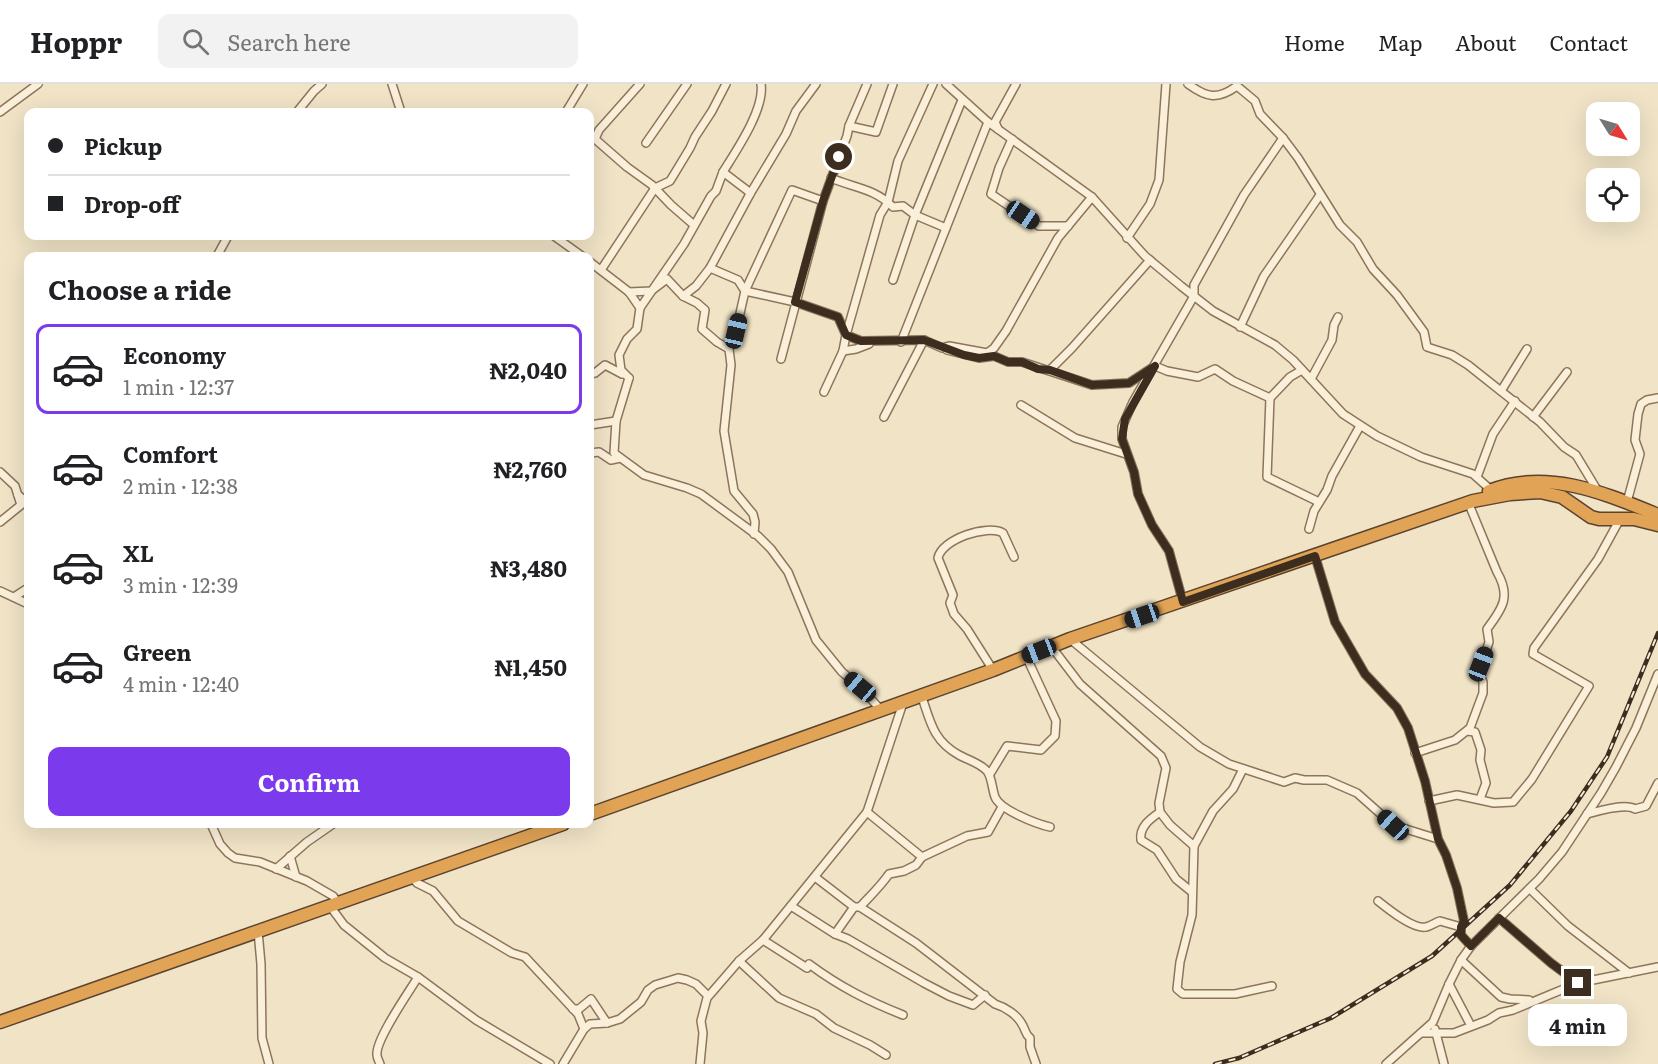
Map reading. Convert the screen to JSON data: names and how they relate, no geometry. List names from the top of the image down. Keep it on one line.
{"north":"bottom right","page":{"header":"Hoppr","search":"Search here","nav":["Home","Map","About","Contact"],"banner":["Pickup","Drop-off"],"heading":"Choose a ride","list":[{"name":"Economy","note":"1 min · 12:37","value":"₦2,040"},{"name":"Comfort","note":"2 min · 12:38","value":"₦2,760"},{"name":"XL","note":"3 min · 12:39","value":"₦3,480"},{"name":"Green","note":"4 min · 12:40","value":"₦1,450"}],"buttons":"Confirm","bubble":"4 min"}}
